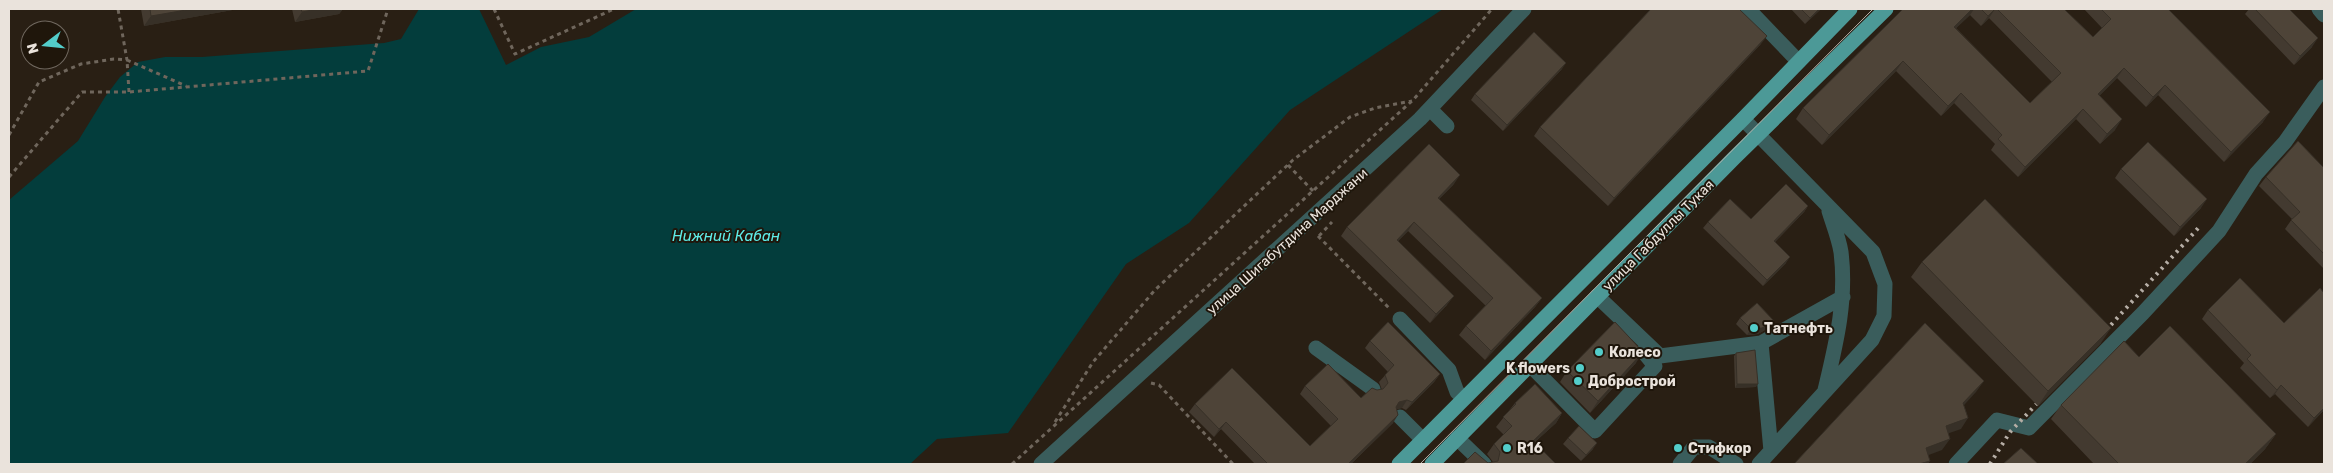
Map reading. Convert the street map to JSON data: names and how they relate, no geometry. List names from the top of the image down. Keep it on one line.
{"streets":{"main road":["улица Габдуллы Тукая"],"street":["улица Шигабутдина Марджани"]},"water":["Нижний Кабан"],"places":["Татнефть","Колесо","K flowers","Добрострой","R16","Стифкор"],"north":"left"}
